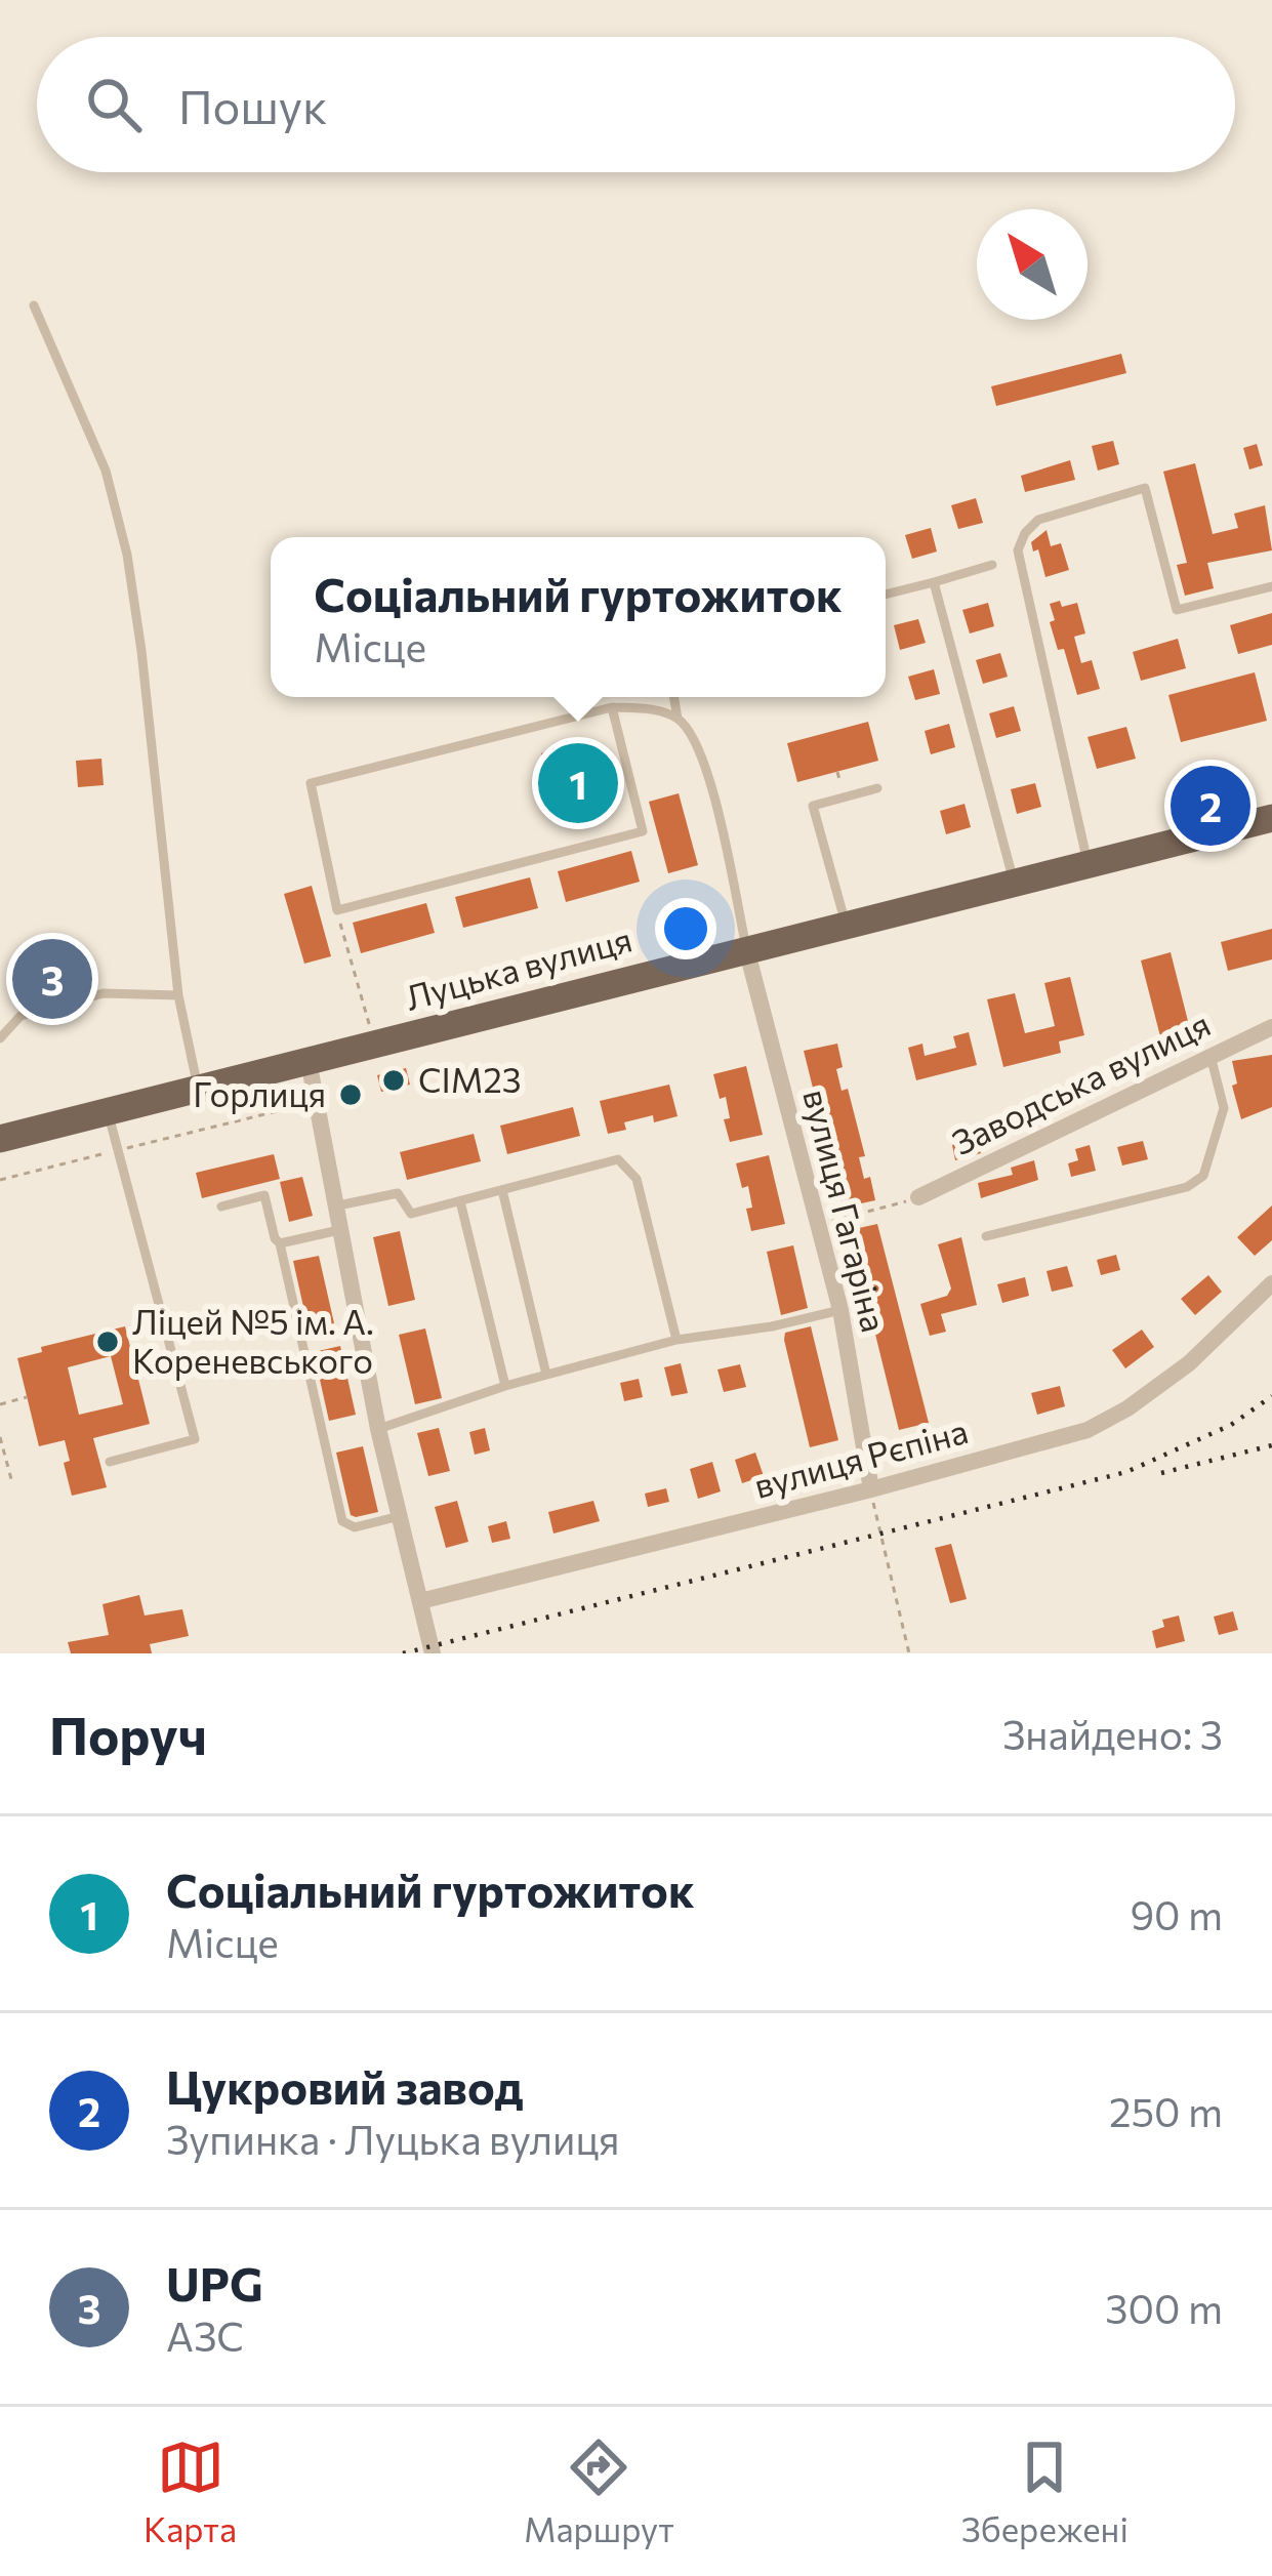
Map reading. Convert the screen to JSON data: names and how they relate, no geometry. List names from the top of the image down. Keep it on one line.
{"streets":{"main road":["Луцька вулиця"],"street":["Заводська вулиця","вулиця Гагаріна","вулиця Рєпіна"]},"crossings":[["Луцька вулиця","вулиця Гагаріна"],["вулиця Гагаріна","вулиця Рєпіна"]],"places":["СІМ23","Горлиця","Ліцей №5 ім. А. Кореневського"],"north":"top left","page":{"search":"Пошук","popup":["Соціальний гуртожиток","Місце"],"pins":["1","2","3"],"heading":["Поруч","Знайдено: 3"],"list":[{"mark":"1","name":"Соціальний гуртожиток","note":"Місце","value":"90 m"},{"mark":"2","name":"Цукровий завод","note":"Зупинка · Луцька вулиця","value":"250 m"},{"mark":"3","name":"UPG","note":"АЗС","value":"300 m"}],"nav":["Карта","Маршрут","Збережені"]}}
